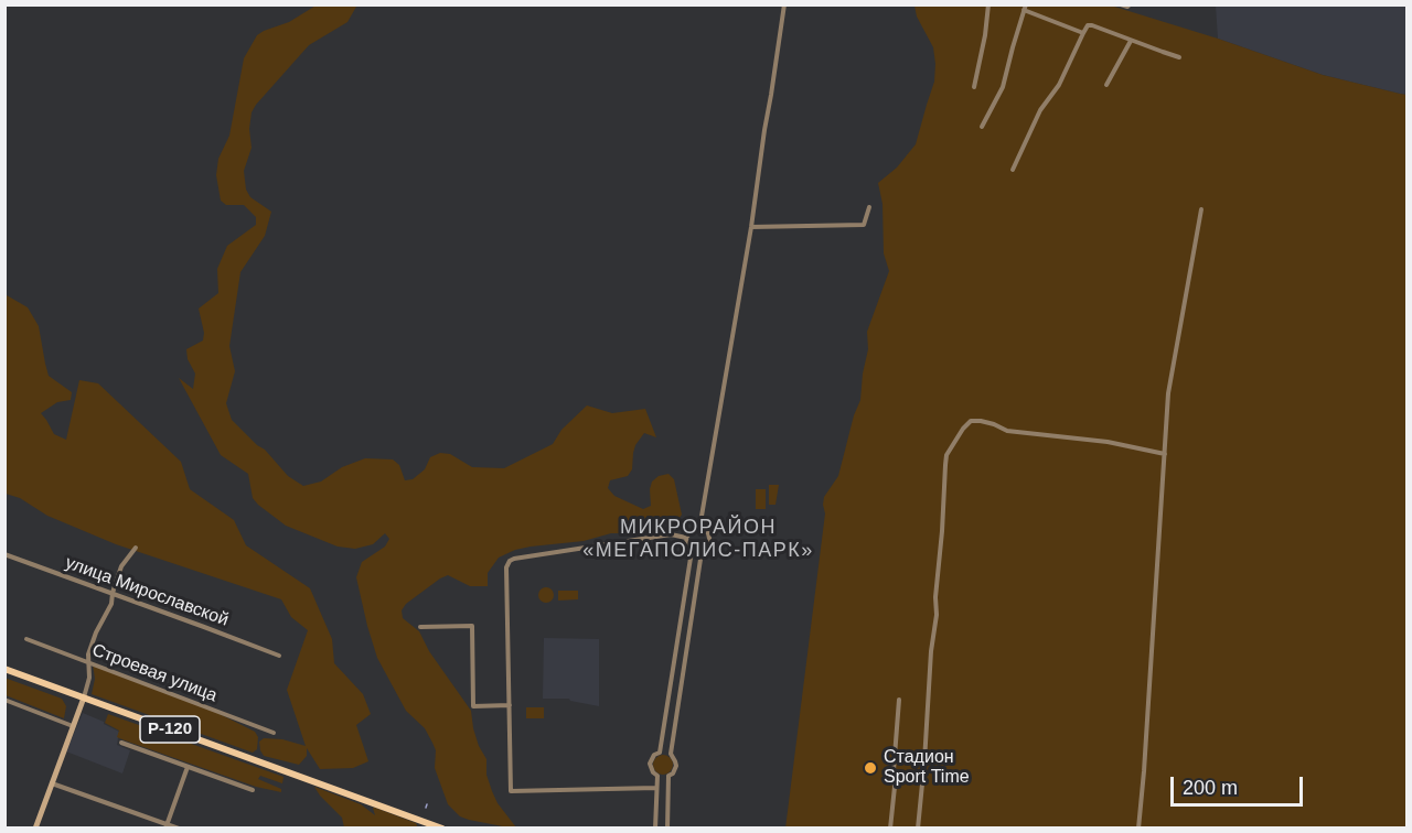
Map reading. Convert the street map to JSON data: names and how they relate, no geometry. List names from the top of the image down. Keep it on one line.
{"streets":{"main road":["Р-120"],"street":["улица Мирославской","Строевая улица"]},"districts":["МИКРОРАЙОН «МЕГАПОЛИС-ПАРК»"],"places":["Стадион Sport Time"],"scale_bar":"200 m"}
